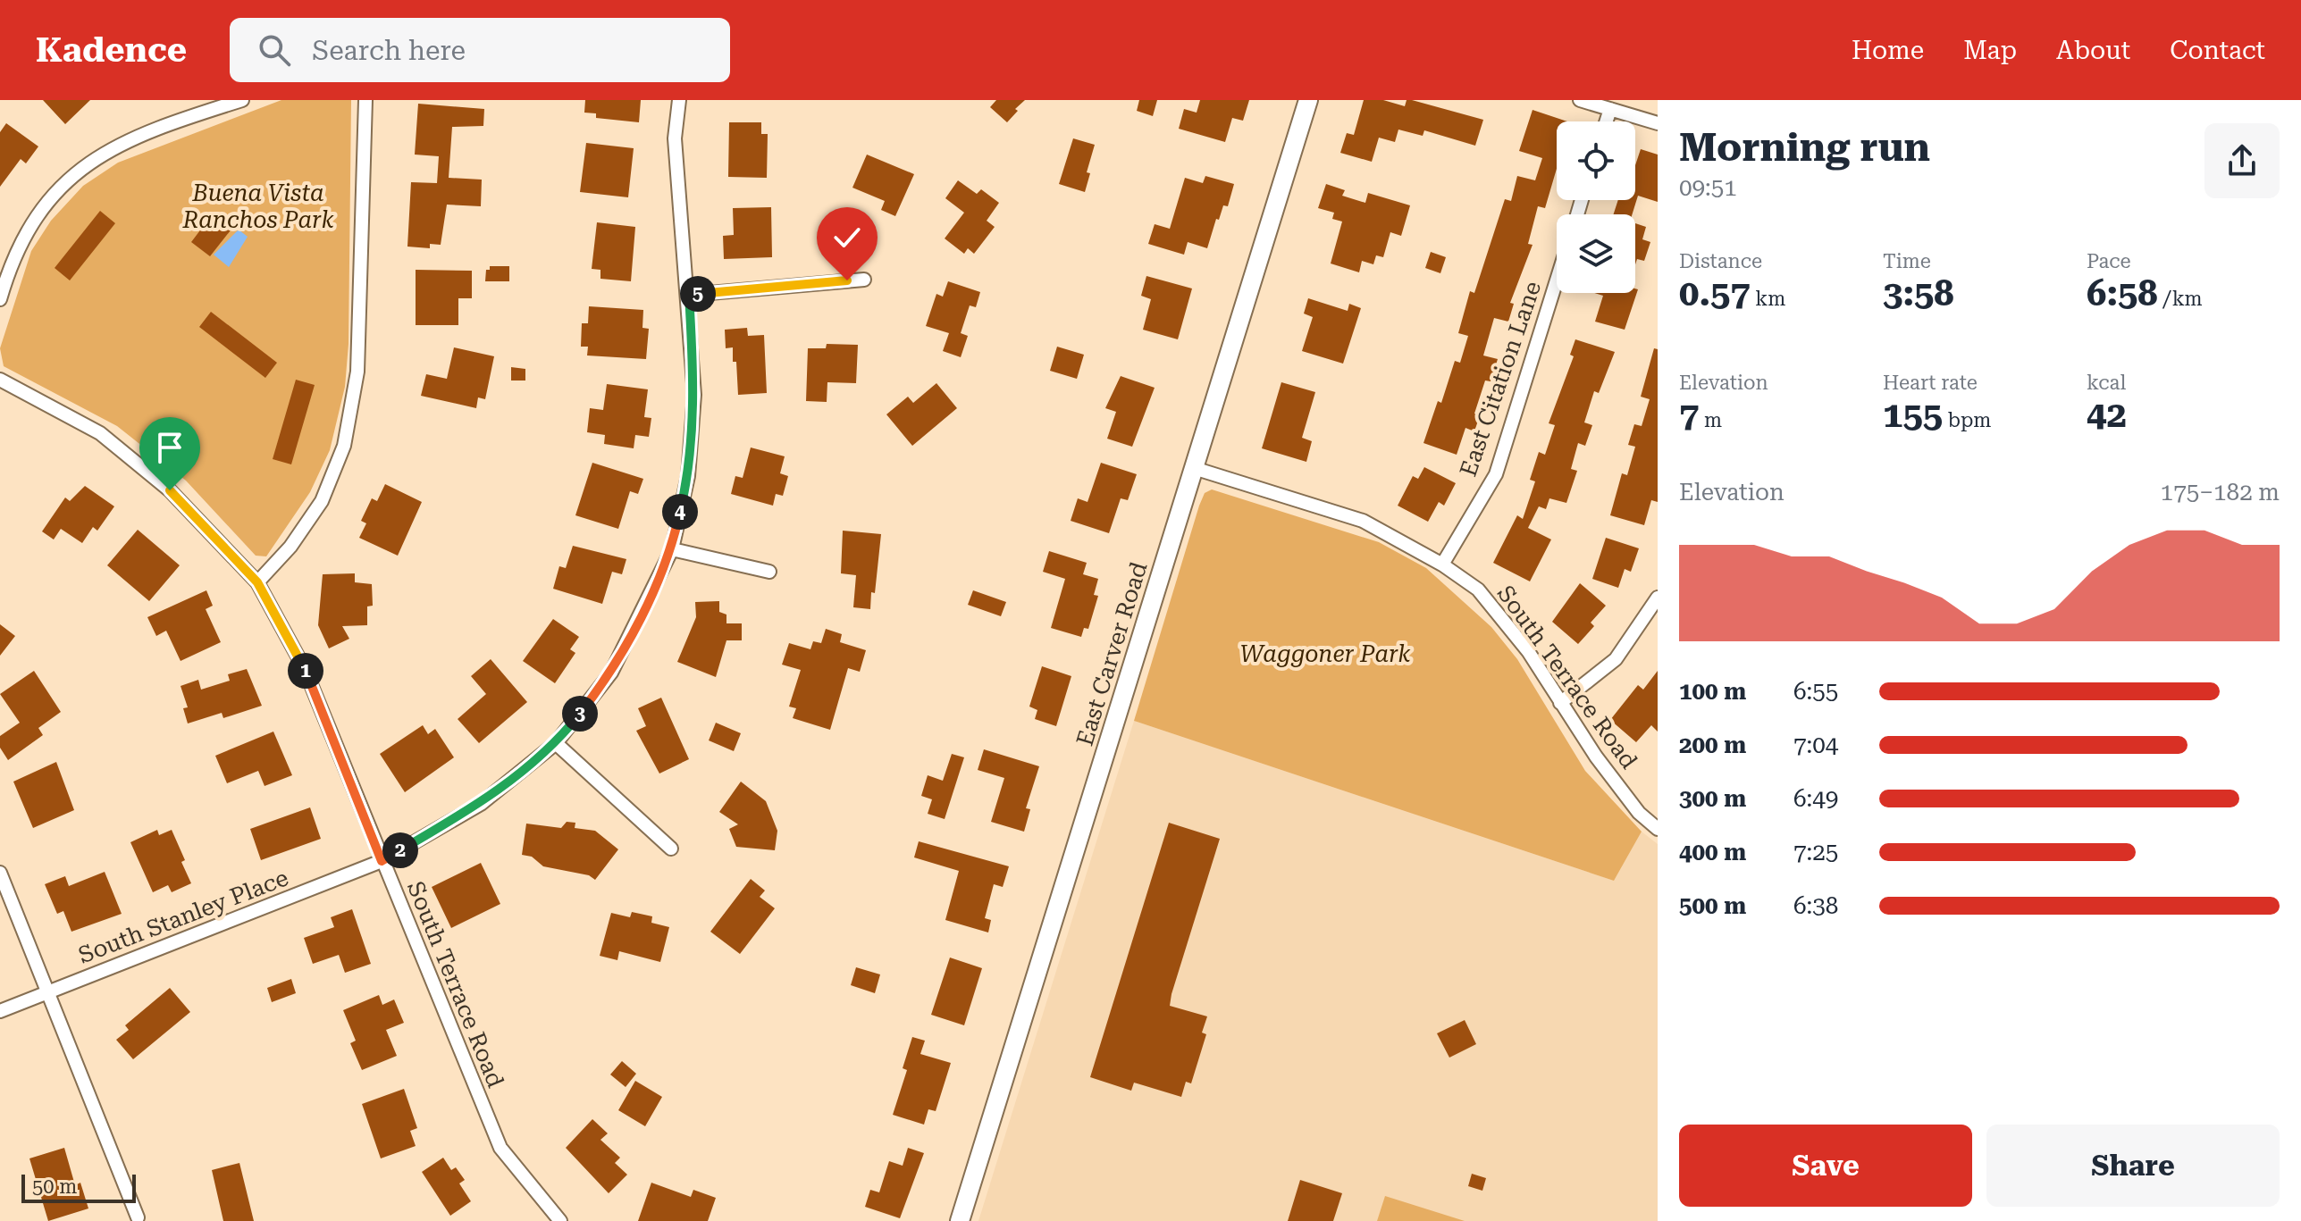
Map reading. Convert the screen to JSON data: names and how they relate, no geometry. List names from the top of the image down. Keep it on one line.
{"streets":{"street":["East Citation Lane","East Carver Road","South Terrace Road","South Stanley Place"]},"crossings":[["East Citation Lane","South Terrace Road"],["East Carver Road","South Terrace Road"],["South Terrace Road","South Stanley Place"]],"parks":["Buena Vista Ranchos Park","Waggoner Park"],"scale_bar":"50 m","page":{"header":"Kadence","search":"Search here","nav":["Home","Map","About","Contact"],"heading":["Morning run","09:51"],"stats":[["Distance","0.57 km"],["Time","3:58"],["Pace","6:58 /km"],["Elevation","7 m"],["Heart rate","155 bpm"],["kcal","42"]],"pins":["5","4","1","3","2"],"chart":["Elevation","175–182 m"],"list":[{"name":"100 m","note":"6:55"},{"name":"200 m","note":"7:04"},{"name":"300 m","note":"6:49"},{"name":"400 m","note":"7:25"},{"name":"500 m","note":"6:38"}],"buttons":["Save","Share"],"scale":"50 m"}}
